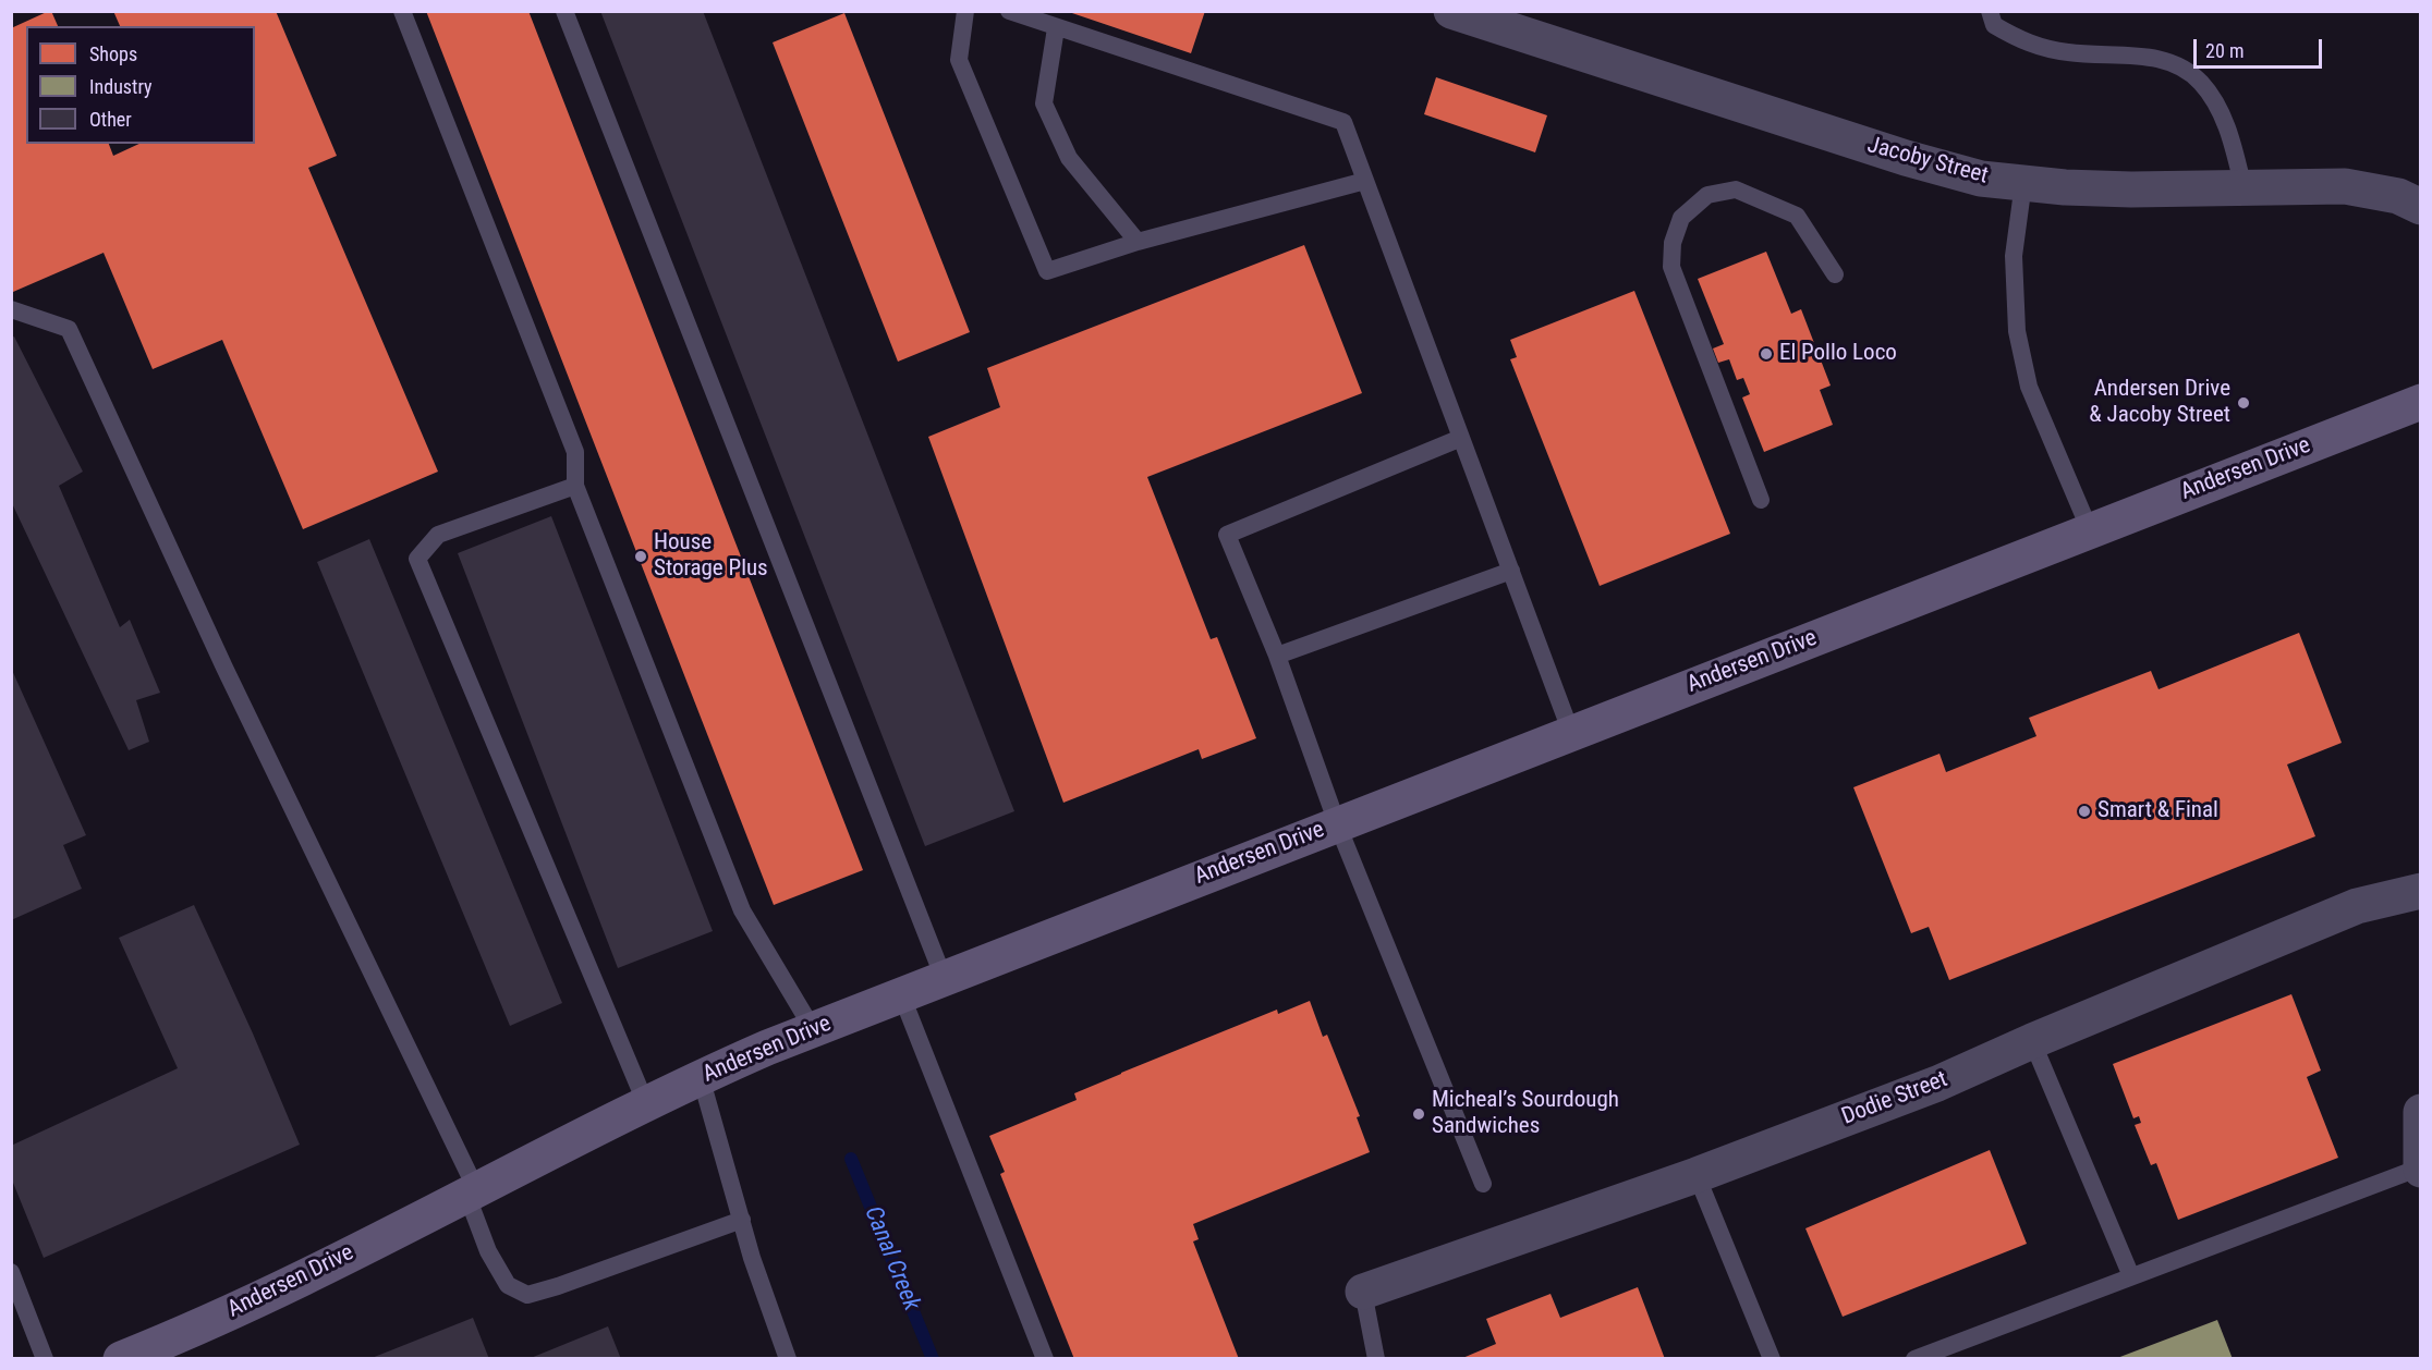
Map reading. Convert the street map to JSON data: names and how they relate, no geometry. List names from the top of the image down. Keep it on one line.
{"streets":{"main road":["Andersen Drive"],"street":["Jacoby Street","Dodie Street"]},"water":["Canal Creek"],"places":["El Pollo Loco","Andersen Drive & Jacoby Street","House Storage Plus","Smart & Final","Micheal’s Sourdough Sandwiches"],"legend":["Shops","Industry","Other"],"scale_bar":"20 m"}
